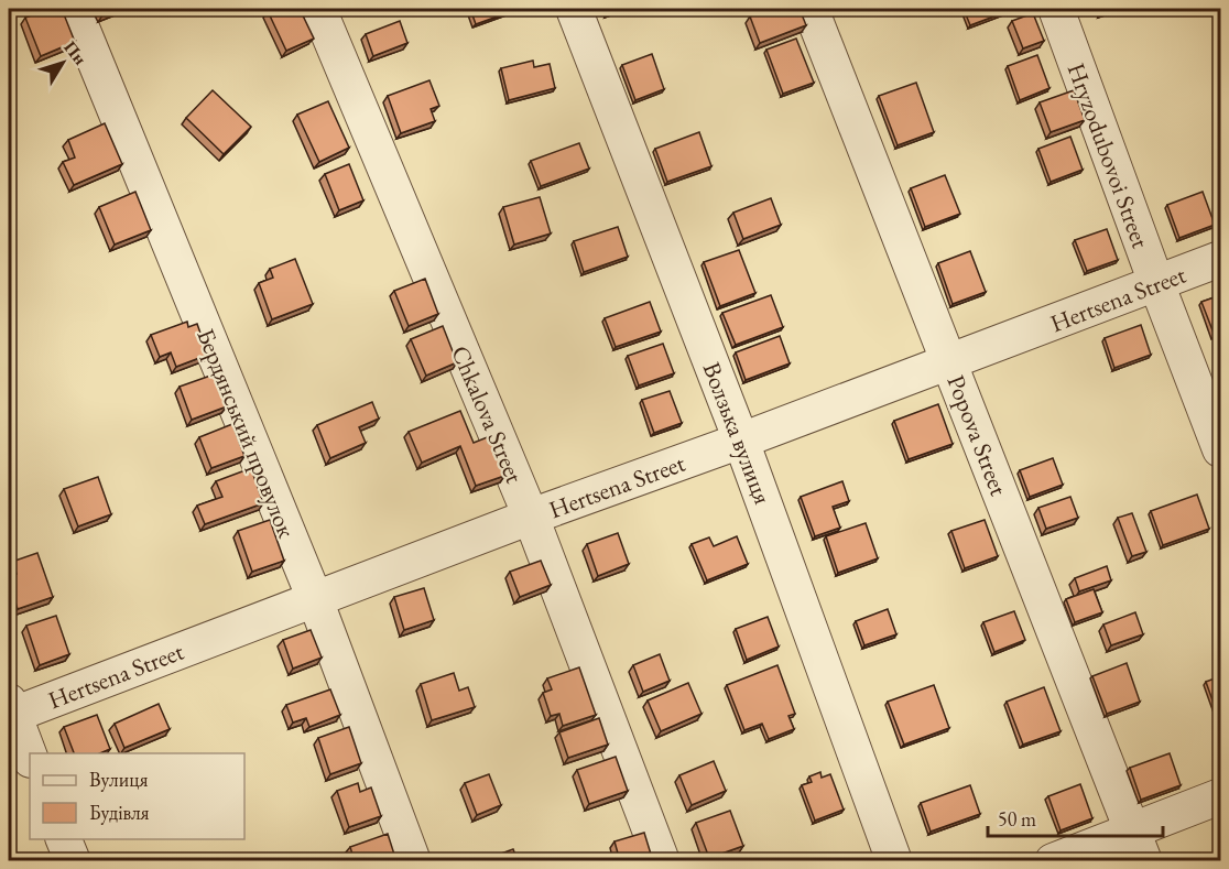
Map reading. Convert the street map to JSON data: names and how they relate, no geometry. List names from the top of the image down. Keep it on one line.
{"streets":{"street":["Hryzodubovoi Street","Hertsena Street","Chkalova Street","Бердянський провулок","Волзька вулиця","Popova Street"]},"crossings":[["Hryzodubovoi Street","Hertsena Street"],["Hertsena Street","Chkalova Street"],["Hertsena Street","Бердянський провулок"],["Hertsena Street","Волзька вулиця"],["Hertsena Street","Popova Street"]],"legend":["Вулиця","Будівля"],"scale_bar":"50 m","north":"top right"}
